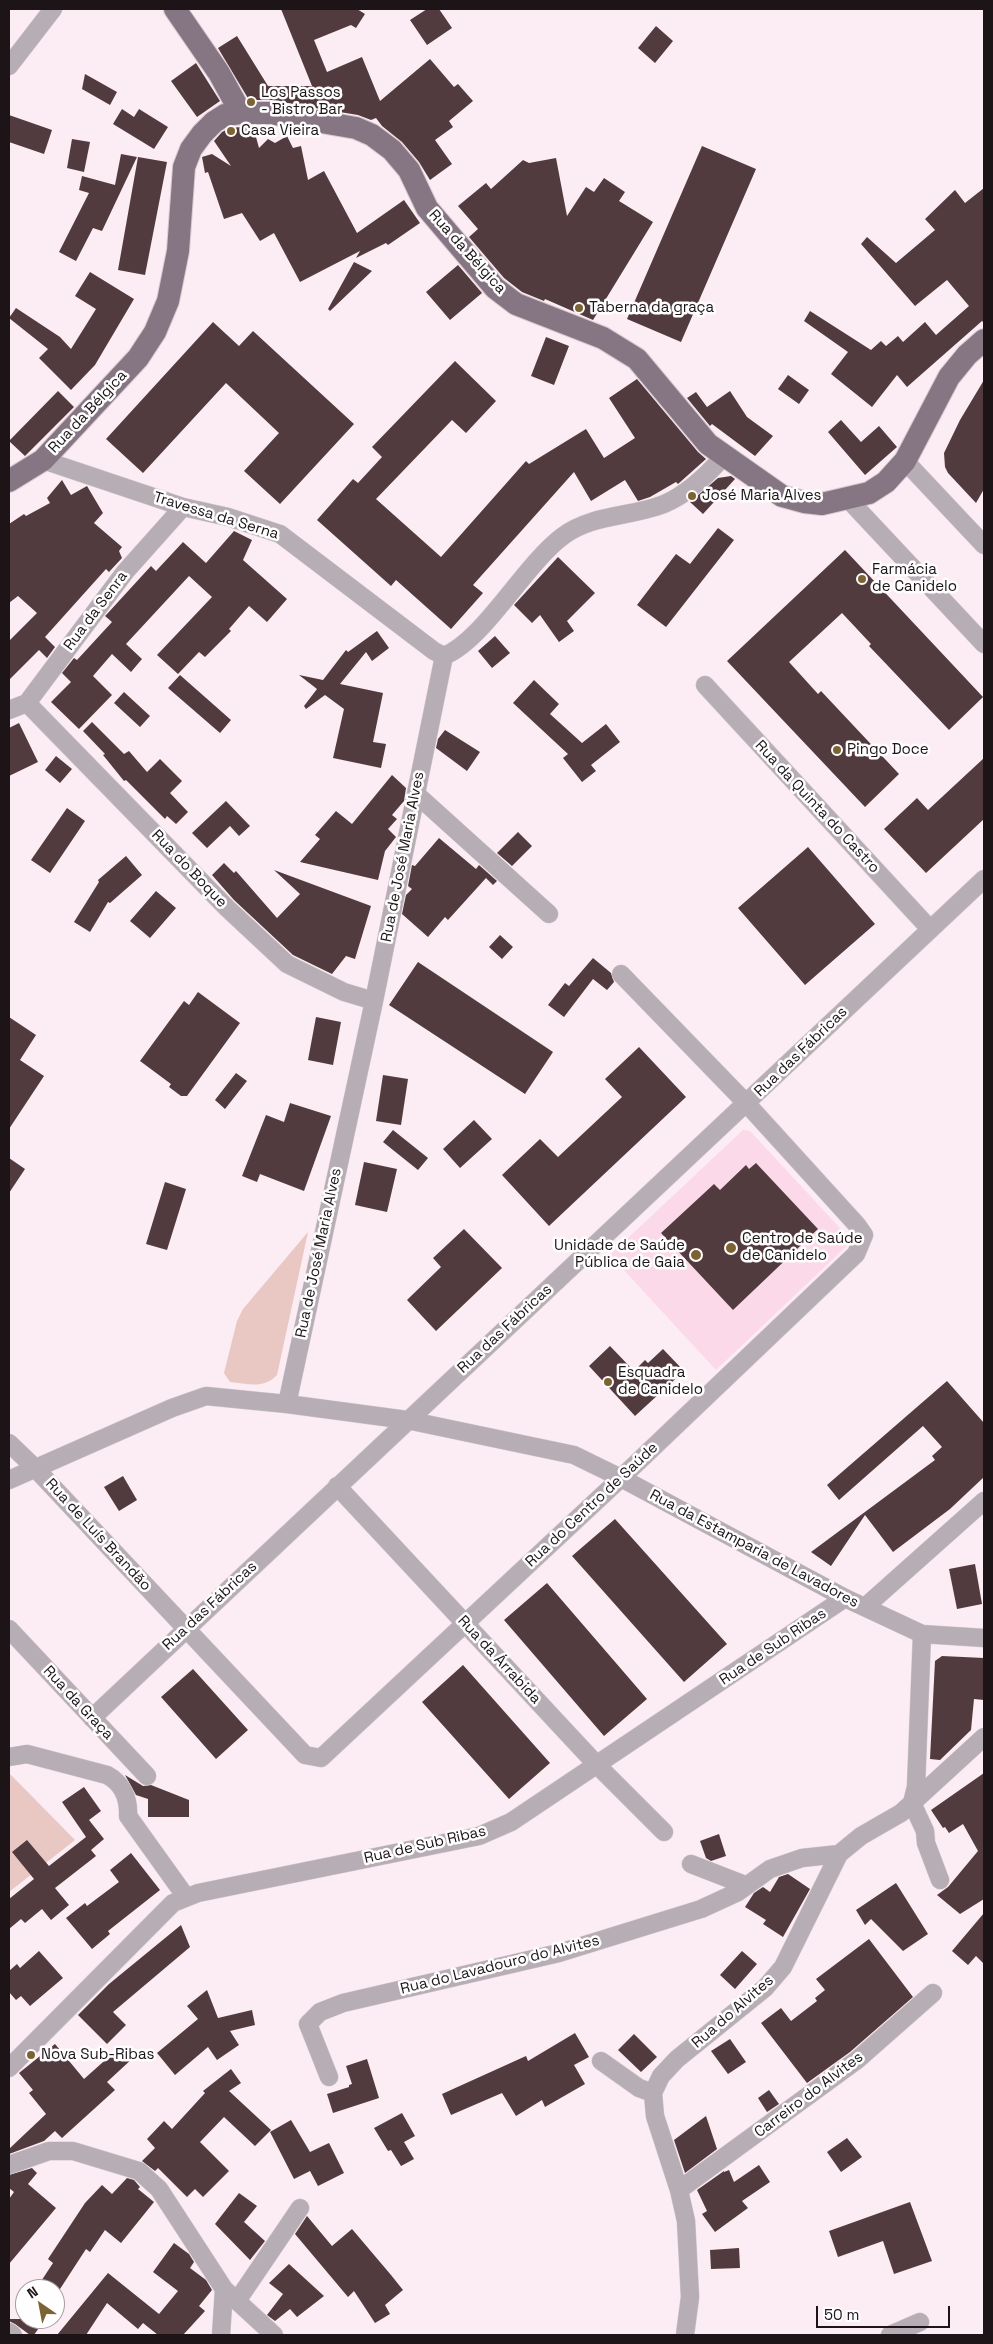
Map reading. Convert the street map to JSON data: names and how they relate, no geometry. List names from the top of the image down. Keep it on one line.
{"streets":{"main road":["Rua da Bélgica"],"street":["Travessa da Serna","Rua da Senra","Rua da Quinta do Castro","Rua de José Maria Alves","Rua do Boque","Rua das Fábricas","Rua do Centro de Saúde","Rua de Luís Brandão","Rua da Estamparia de Lavadores","Rua de Sub Ribas","Rua da Árrabida","Rua da Graça","Rua do Lavadouro do Alvites","Rua do Alvites","Carreiro do Alvites"]},"crossings":[["Rua da Bélgica","Travessa da Serna"],["Travessa da Serna","Rua da Senra"],["Travessa da Serna","Rua de José Maria Alves"],["Rua da Senra","Rua do Boque"],["Rua da Quinta do Castro","Rua das Fábricas"],["Rua de José Maria Alves","Rua do Boque"],["Rua de José Maria Alves","Rua da Estamparia de Lavadores"],["Rua das Fábricas","Rua do Centro de Saúde"],["Rua das Fábricas","Rua de Luís Brandão"],["Rua das Fábricas","Rua da Estamparia de Lavadores"],["Rua das Fábricas","Rua da Árrabida"],["Rua das Fábricas","Rua da Graça"],["Rua do Centro de Saúde","Rua de Luís Brandão"],["Rua do Centro de Saúde","Rua da Estamparia de Lavadores"],["Rua do Centro de Saúde","Rua da Árrabida"],["Rua de Luís Brandão","Rua da Estamparia de Lavadores"],["Rua da Estamparia de Lavadores","Rua de Sub Ribas"],["Rua de Sub Ribas","Rua da Árrabida"],["Rua do Lavadouro do Alvites","Rua do Alvites"]],"places":["Los Passos - Bistro Bar","Casa Vieira","Taberna da graça","José Maria Alves","Farmácia de Canidelo","Pingo Doce","Centro de Saúde de Canidelo","Unidade de Saúde Pública de Gaia","Esquadra de Canidelo","Nova Sub-Ribas"],"scale_bar":"50 m","north":"top left"}
